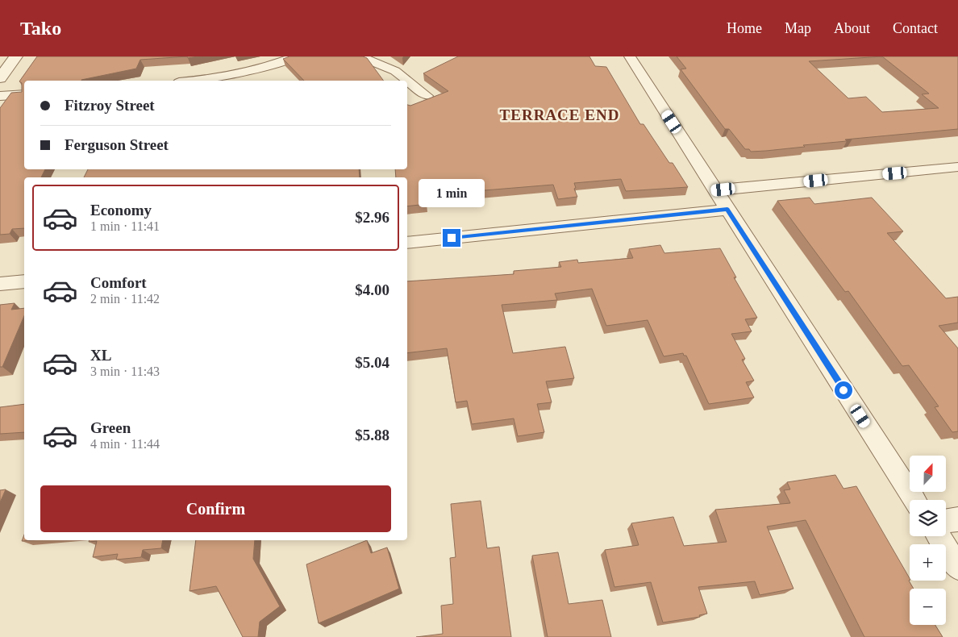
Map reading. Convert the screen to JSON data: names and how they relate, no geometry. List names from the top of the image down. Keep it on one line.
{"districts":["TERRACE END"],"north":"top","page":{"header":"Tako","nav":["Home","Map","About","Contact"],"banner":["Fitzroy Street","Ferguson Street"],"bubble":"1 min","list":[{"name":"Economy","note":"1 min · 11:41","value":"$2.96"},{"name":"Comfort","note":"2 min · 11:42","value":"$4.00"},{"name":"XL","note":"3 min · 11:43","value":"$5.04"},{"name":"Green","note":"4 min · 11:44","value":"$5.88"}],"map_buttons":["+","−"],"buttons":"Confirm"}}
